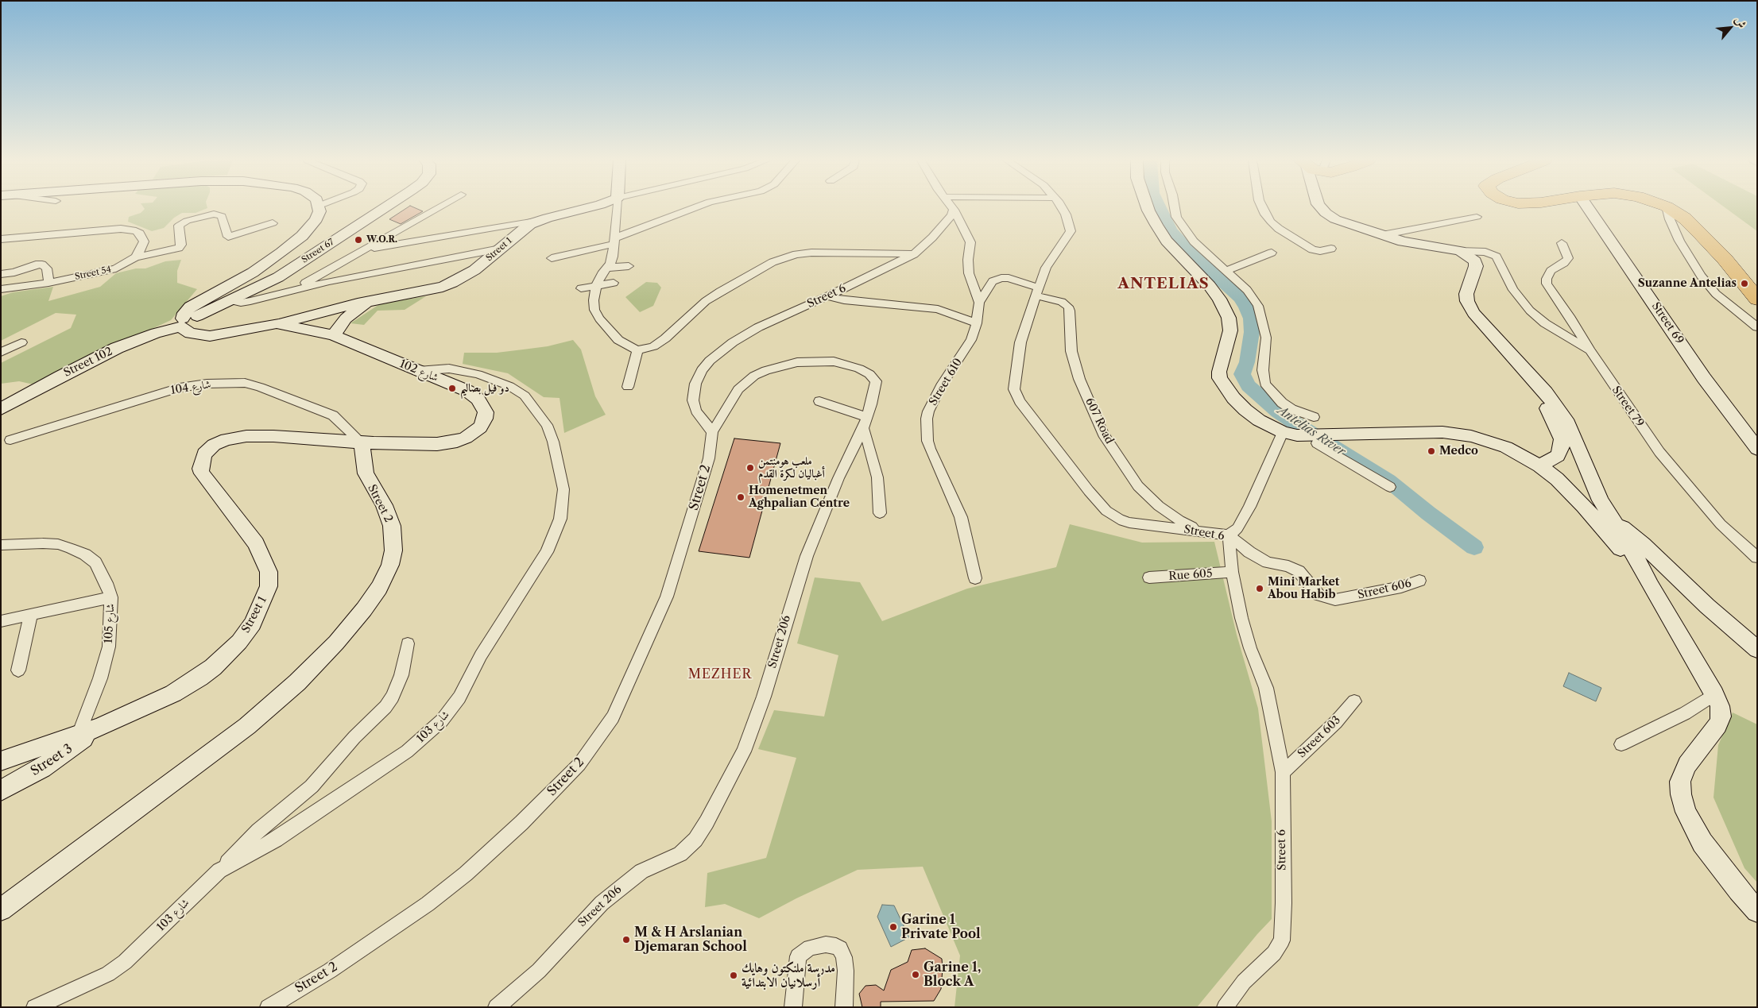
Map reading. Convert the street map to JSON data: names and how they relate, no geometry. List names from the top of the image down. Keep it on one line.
{"streets":{"street":["Street 1","Street 67","Street 54","Street 6","Street 69","Street 102","شارع 102","Street 610","شارع 104","Street 79","607 Road","Street 2","Rue 605","Street 606","شارع 105","Street 206","شارع 103","Street 603","Street 3"]},"crossings":[["Street 1","شارع 102"],["Street 1","شارع 104"],["Street 1","Street 2"],["Street 1","شارع 105"],["Street 1","Street 3"],["Street 67","Street 102"],["Street 6","Street 610"],["Street 6","607 Road"],["Street 6","Street 2"],["Street 6","Rue 605"],["Street 6","Street 606"],["Street 6","Street 206"],["Street 6","Street 603"],["Street 102","شارع 102"],["شارع 102","شارع 104"],["شارع 102","Street 2"],["شارع 102","شارع 103"],["شارع 104","Street 2"],["Street 2","Street 206"]],"districts":["ANTELIAS","MEZHER"],"water":["Antelias River"],"places":["W.O.R.","Suzanne Antelias","دو فيل بصاليم","Medco","ملعب هومنتمن أغباليان لكرة القدم","Homenetmen Aghpalian Centre","Mini Market Abou Habib","Garine 1 Private Pool","M & H Arslanian Djemaran School","Garine 1, Block A","مدرسة ملنكتون وهايك أرسلانيان الابتدائية"],"north":"top right"}
